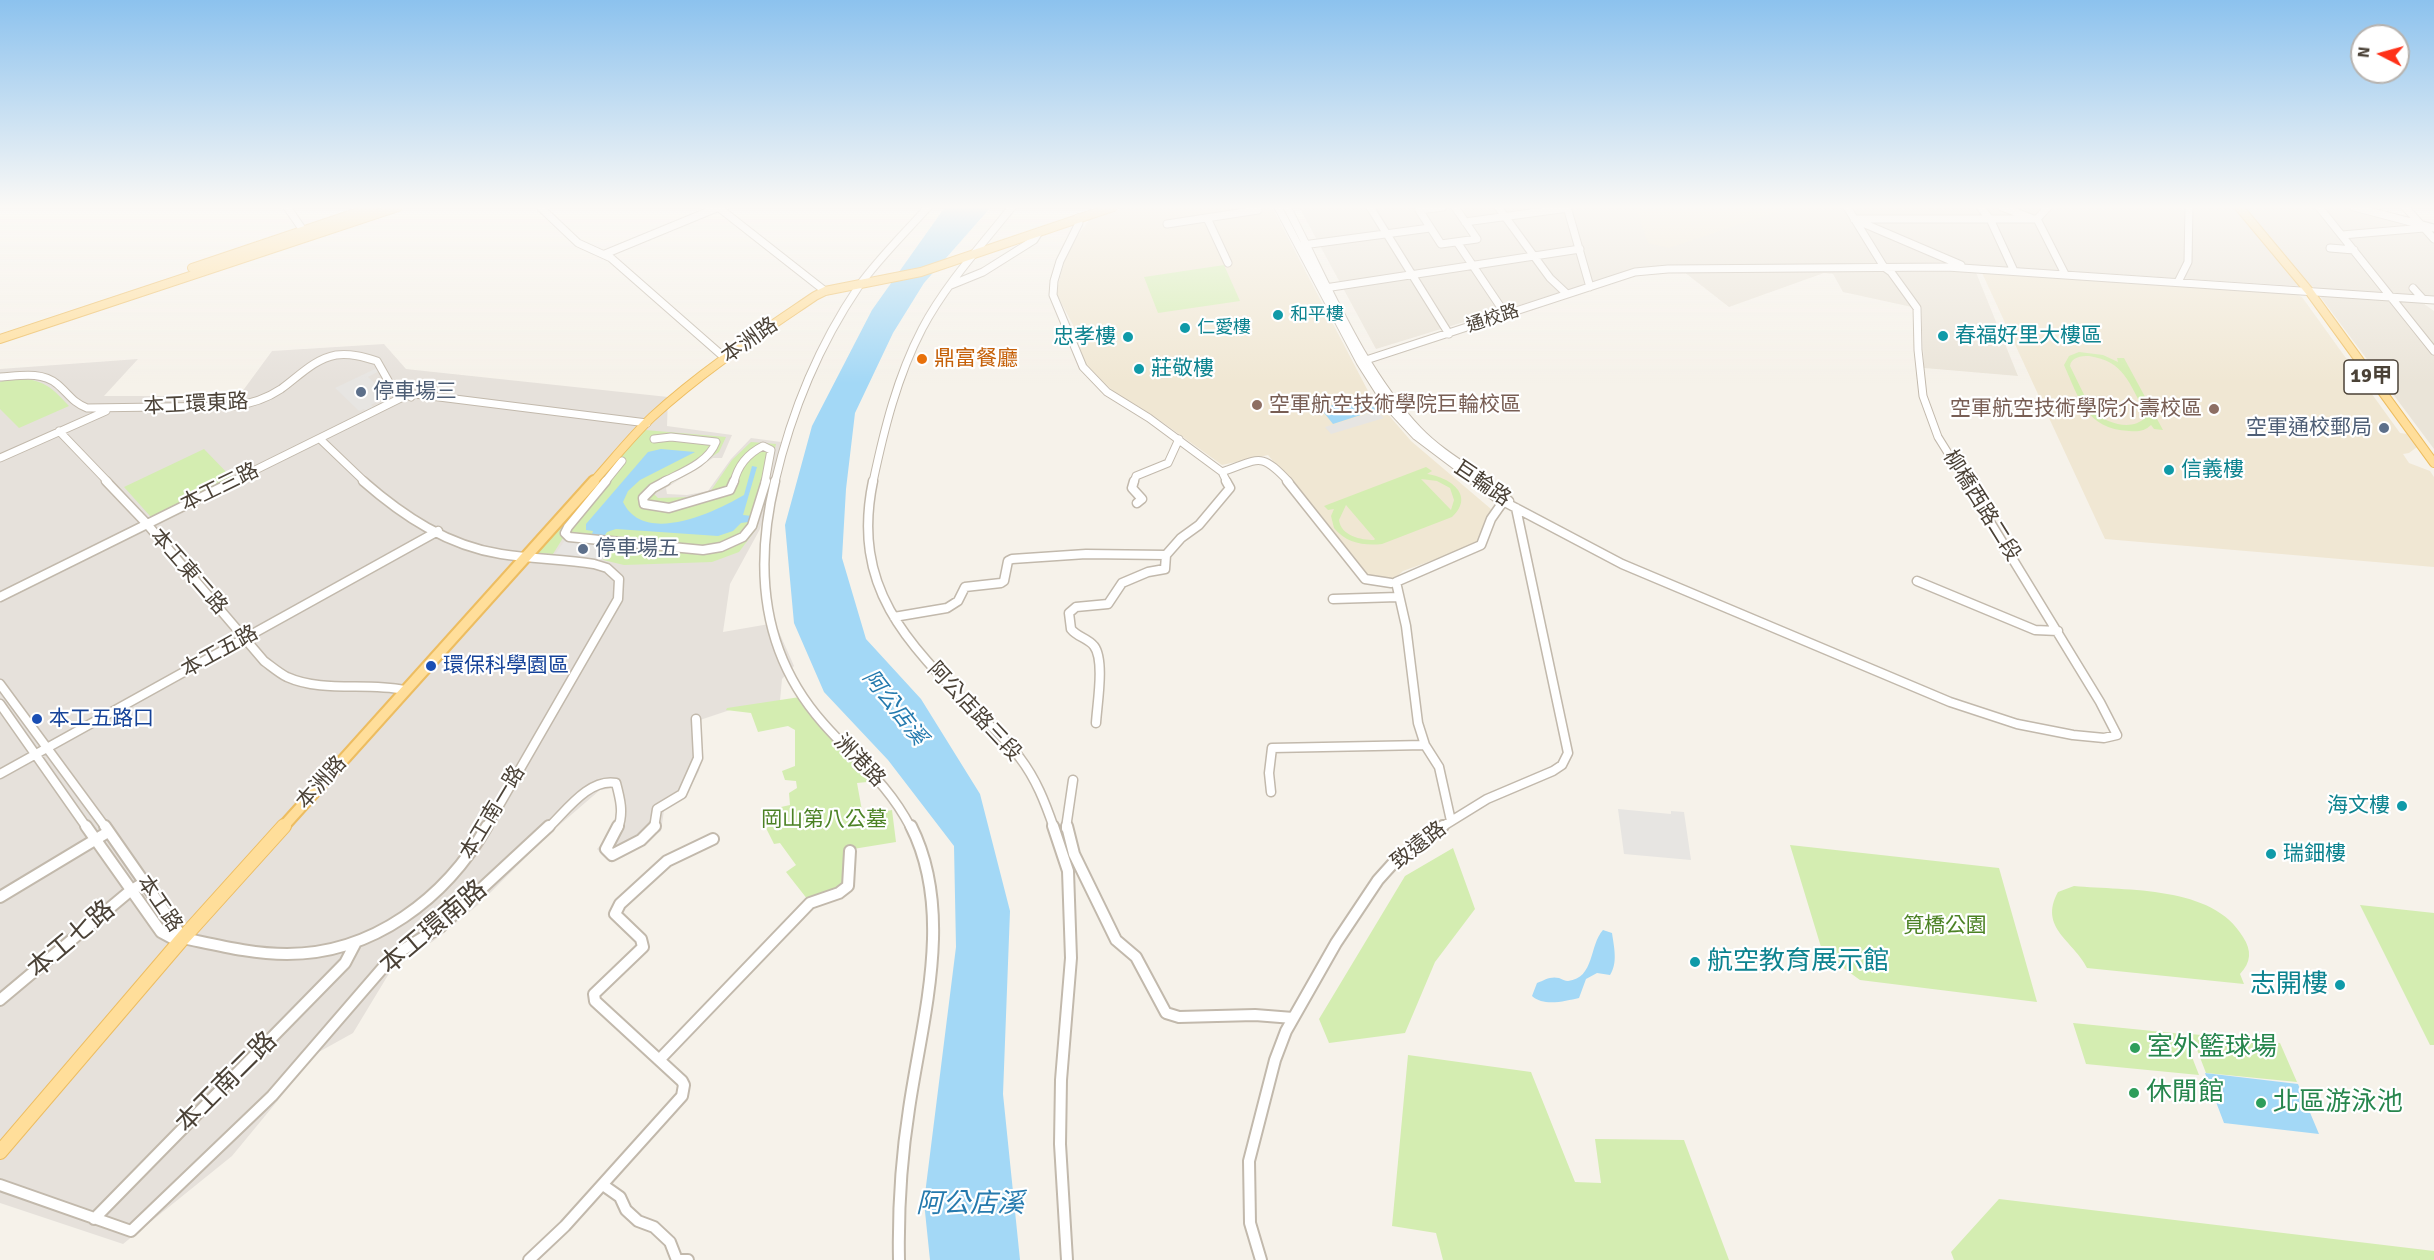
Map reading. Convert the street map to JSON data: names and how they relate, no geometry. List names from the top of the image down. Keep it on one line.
{"streets":{"main road":["本洲路","19甲"],"street":["通校路","本工環東路","巨輪路","本工三路","柳橋西路二段","本工東二路","本工五路","阿公店路三段","洲港路","本工南一路","致遠路","本工路","本工環南路","本工七路","本工南二路"]},"crossings":[["通校路","19甲"],["通校路","巨輪路"],["通校路","柳橋西路二段"],["本洲路","本工東二路"],["本洲路","洲港路"],["本洲路","本工南一路"],["本洲路","本工路"],["本工環東路","本工三路"],["巨輪路","柳橋西路二段"],["巨輪路","致遠路"],["本工三路","本工東二路"],["本工三路","本工南一路"],["本工東二路","本工五路"],["本工五路","本工南一路"],["本工五路","本工路"],["本工南一路","本工路"],["本工南一路","本工南二路"],["本工路","本工七路"],["本工環南路","本工南二路"]],"water":["阿公店溪"],"parks":["岡山第八公墓","筧橋公園"],"places":["和平樓","仁愛樓","春福好里大樓區","忠孝樓","鼎富餐廳","莊敬樓","停車場三","空軍航空技術學院巨輪校區","空軍航空技術學院介壽校區","空軍通校郵局","信義樓","停車場五","環保科學園區","本工五路口","海文樓","瑞鈿樓","航空教育展示館","志開樓","室外籃球場","休閒館","北區游泳池"],"north":"left"}
